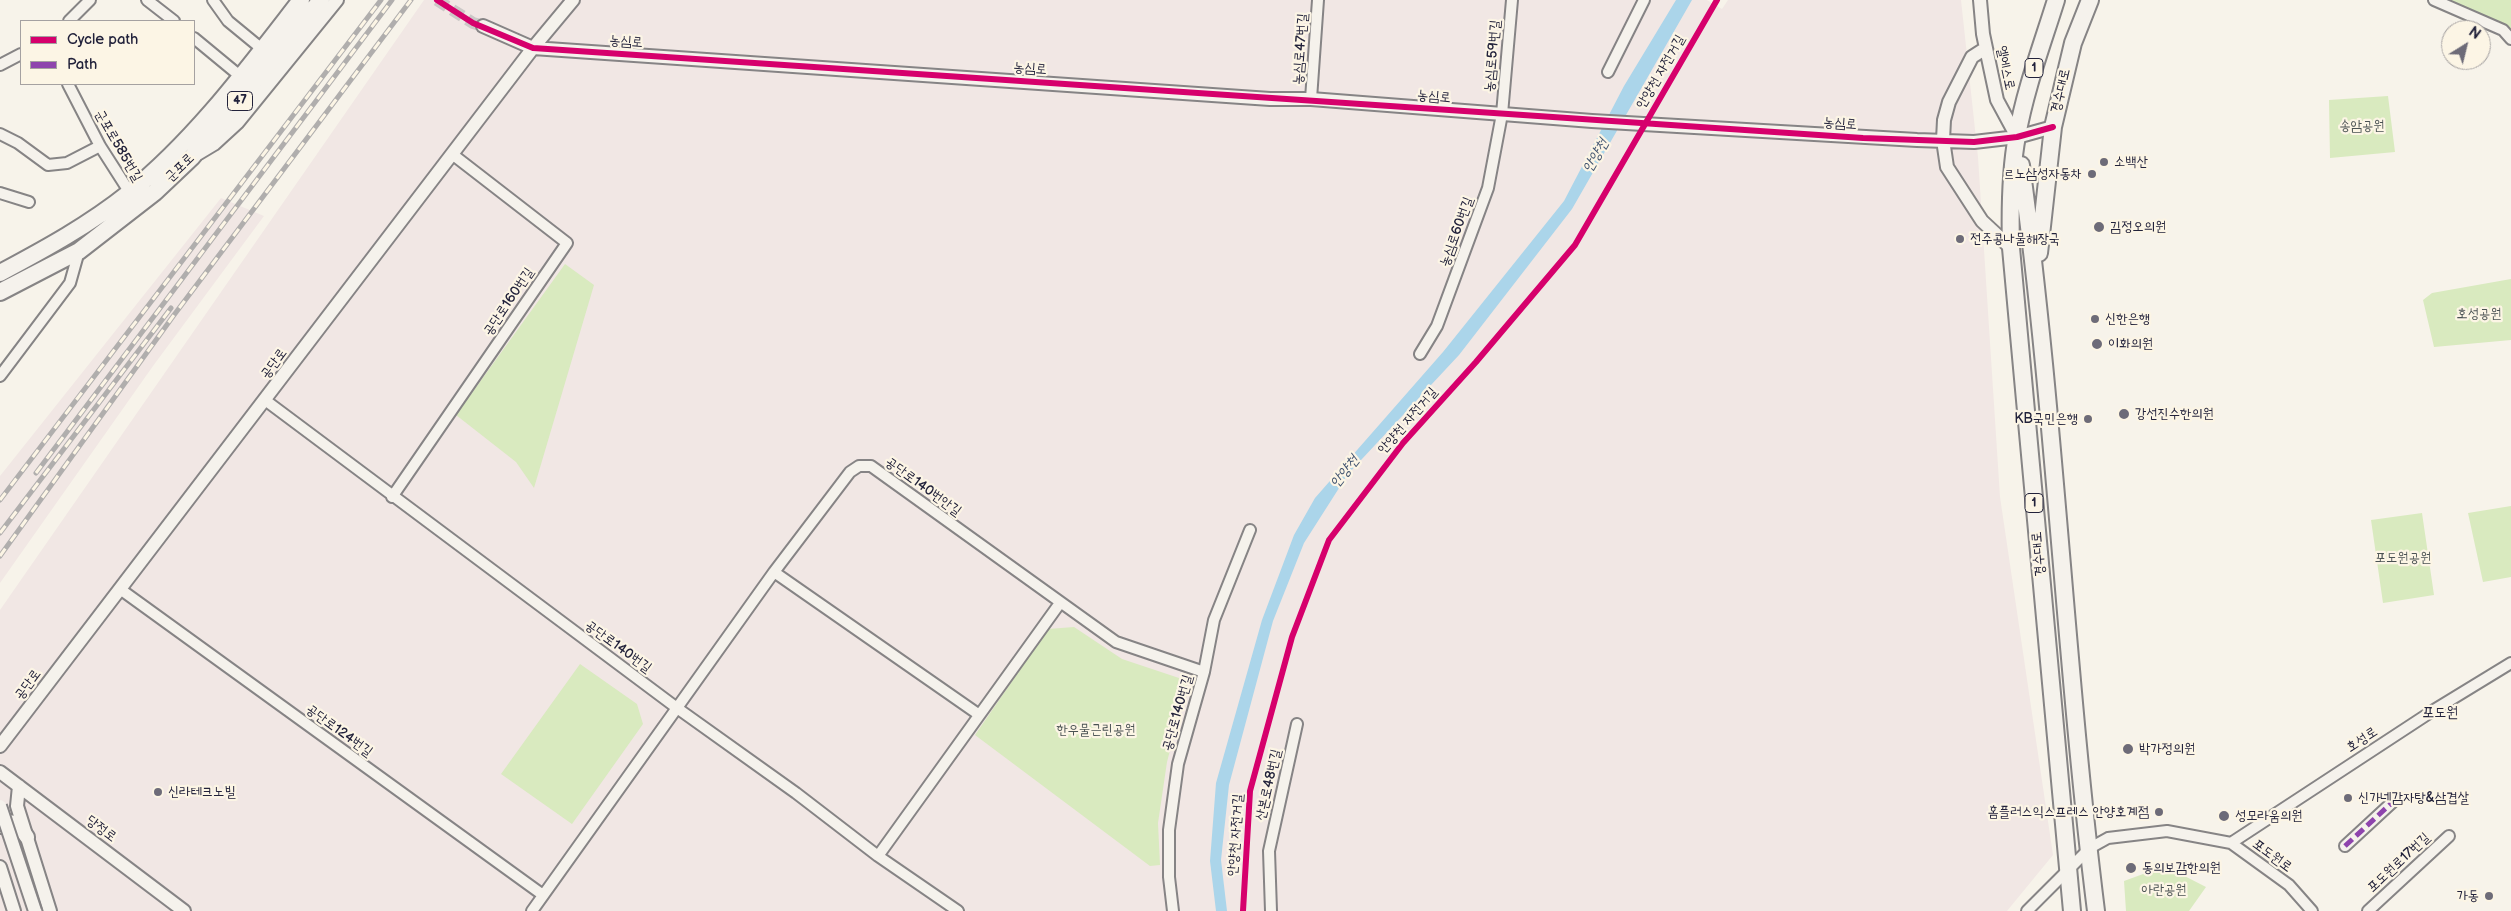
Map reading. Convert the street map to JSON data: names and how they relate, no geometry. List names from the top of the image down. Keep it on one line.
{"streets":{"main road":["1","경수대로","47","군포로"],"street":["농심로","농심로47번길","농심로59번길","엘에스로","군포로585번길","농심로60번길","공단로160번길","공단로","공단로140번안길","공단로140번길","공단로124번길","호성로","산본로48번길","당정로","포도원로","포도원로17번길"],"cycle path":["안양천 자전거길"]},"crossings":[["농심로","농심로47번길"],["농심로","농심로59번길"],["농심로","엘에스로"],["농심로","경수대로"],["농심로","농심로60번길"],["농심로","공단로"],["농심로59번길","농심로60번길"],["엘에스로","경수대로"],["경수대로","포도원로"],["군포로585번길","군포로"],["공단로160번길","공단로"],["공단로160번길","공단로140번길"],["공단로","공단로140번길"],["공단로","공단로124번길"],["공단로140번안길","공단로140번길"],["공단로140번안길","공단로124번길"],["호성로","포도원로"]],"districts":["포도원"],"water":["안양천"],"parks":["송암공원","호성공원","포도원공원","한우물근린공원","아란공원"],"places":["소백산","르노삼성자동차","김정오의원","전주콩나물해장국","신한은행","이화의원","강선진수한의원","KB국민은행","박가정의원","신라테크노빌","신가네감자탕&삼겹살","홈플러스익스프레스 안양호계점","성모라움의원","동의보감한의원","가동"],"legend":["Cycle path","Path"],"north":"top right"}
